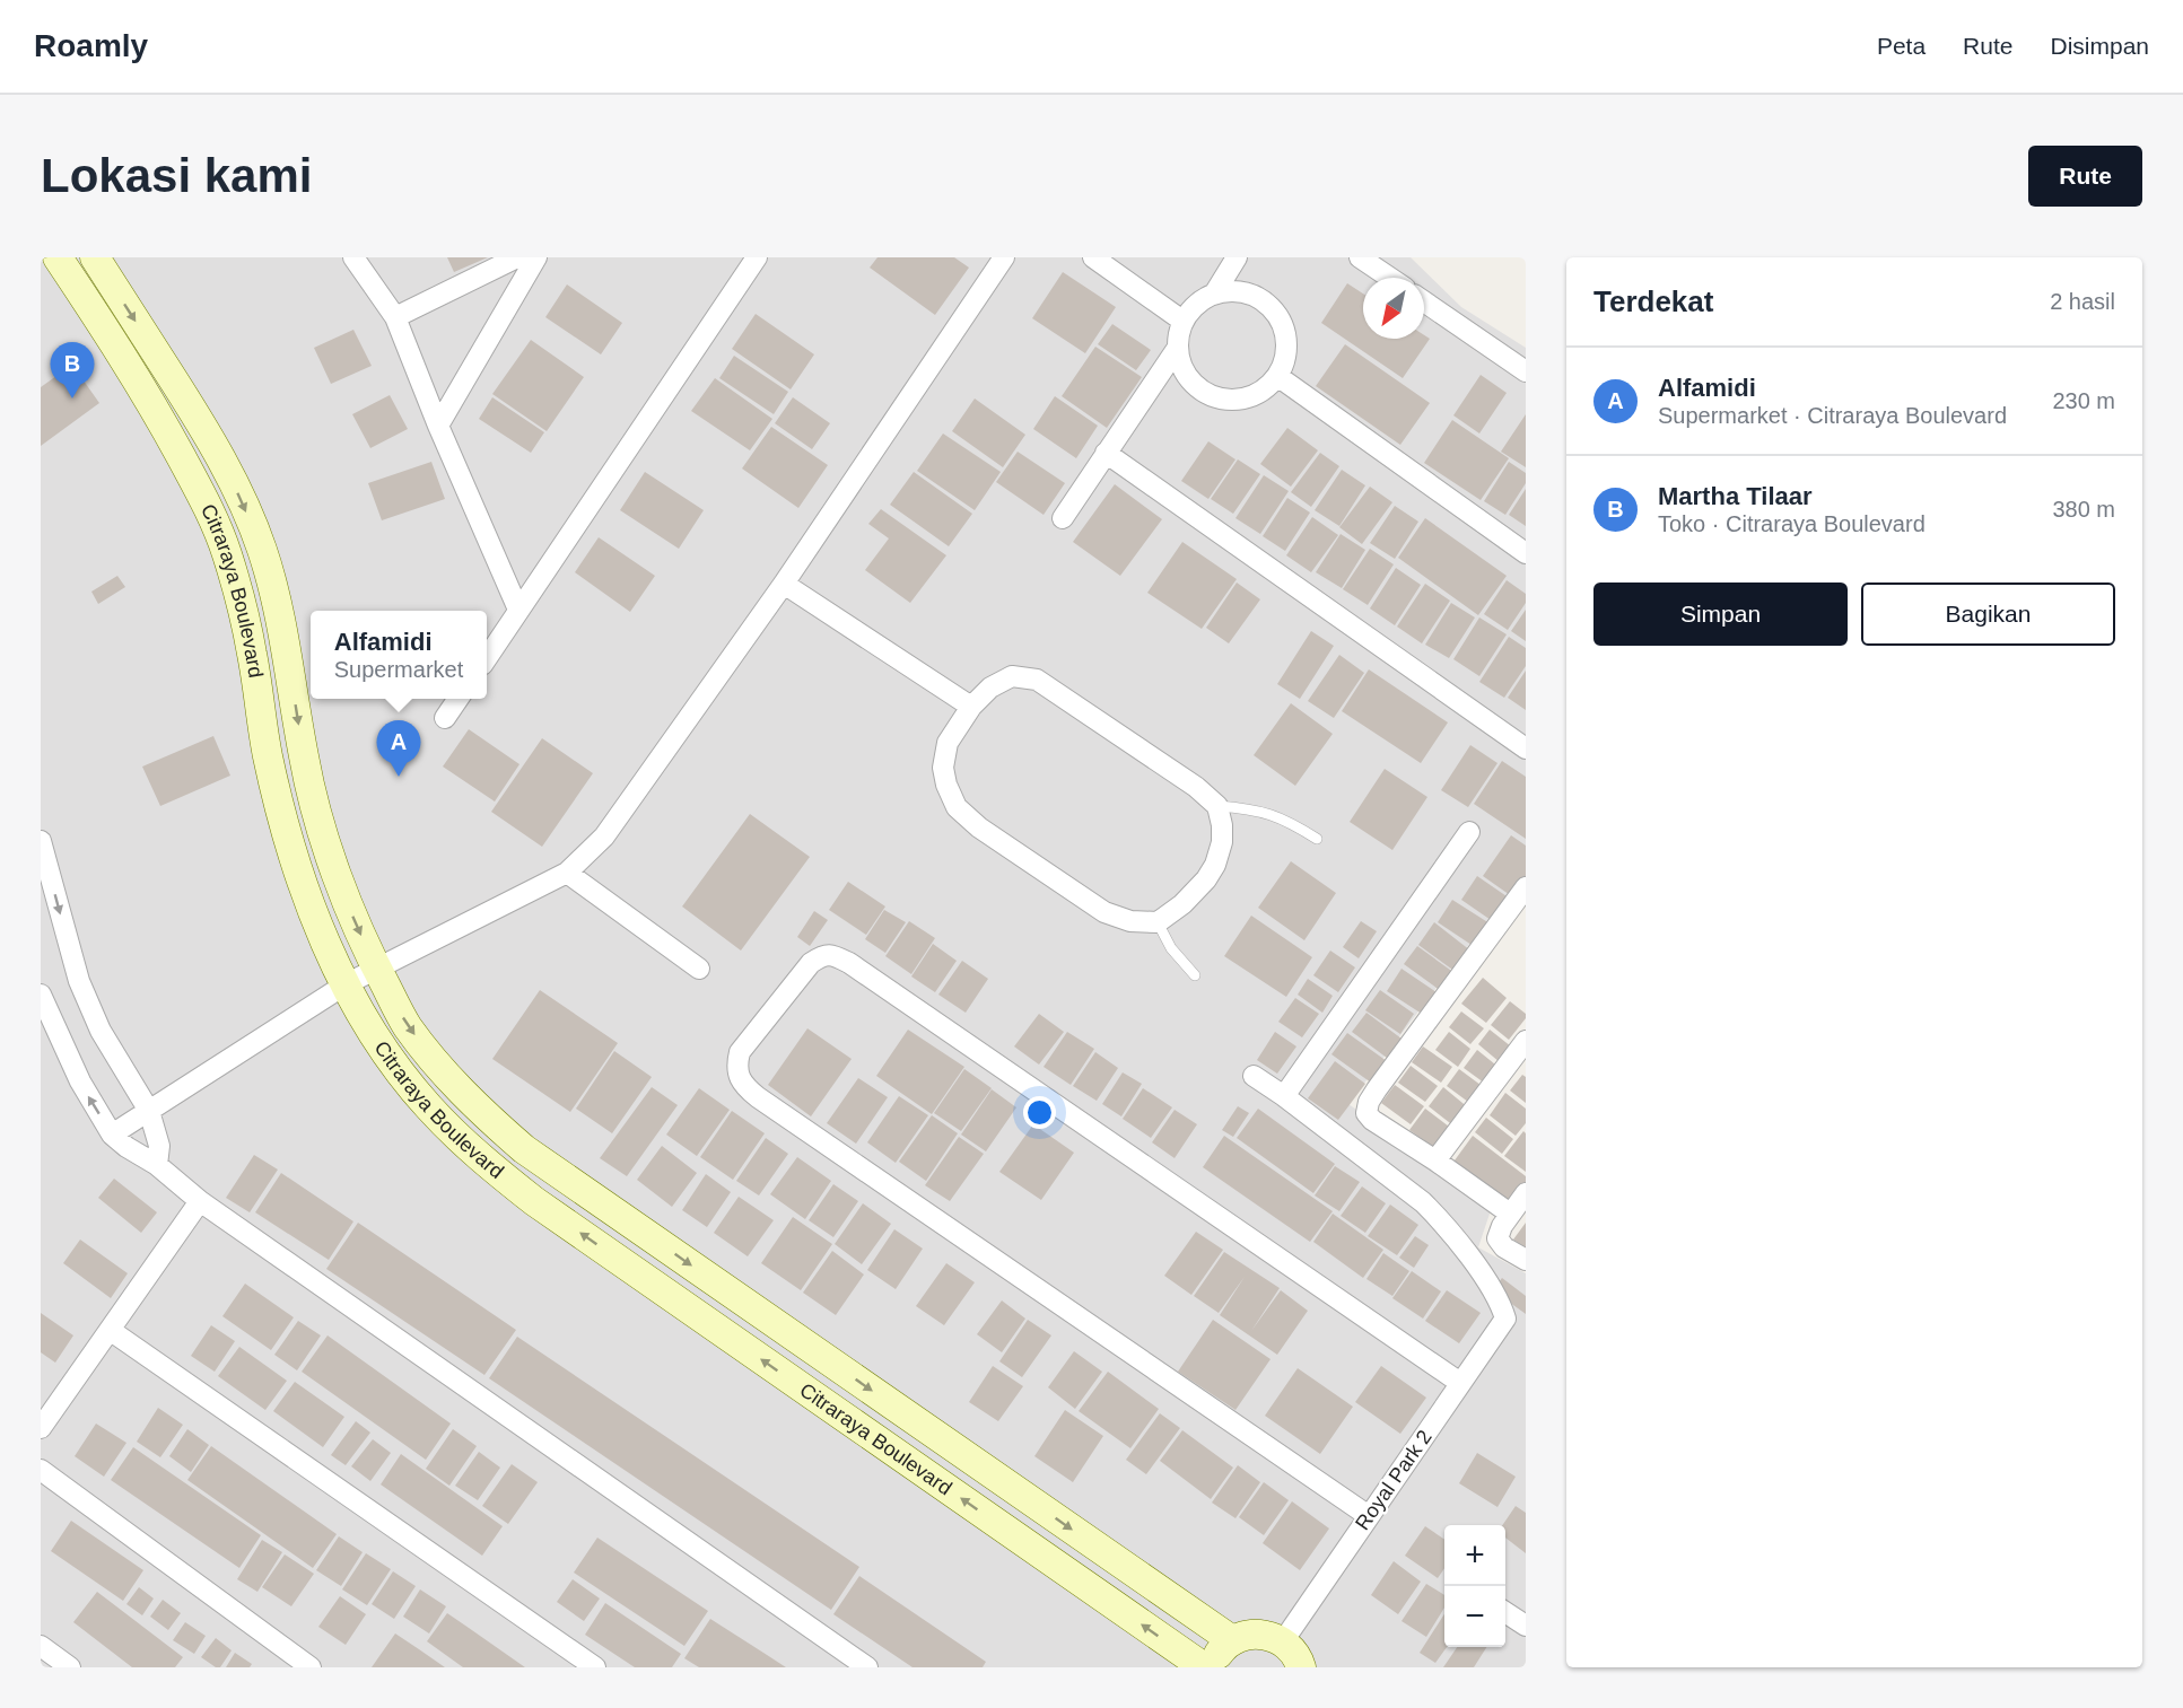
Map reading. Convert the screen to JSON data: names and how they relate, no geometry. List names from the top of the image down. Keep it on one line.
{"streets":{"main road":["Citraraya Boulevard"],"street":["Royal Park 2"]},"north":"bottom left","page":{"header":"Roamly","nav":["Peta","Rute","Disimpan"],"buttons":["Rute",["Simpan","Bagikan"]],"title":"Lokasi kami","heading":["Terdekat","2 hasil"],"pins":["B","A"],"list":[{"mark":"A","name":"Alfamidi","note":"Supermarket · Citraraya Boulevard","value":"230 m"},{"mark":"B","name":"Martha Tilaar","note":"Toko · Citraraya Boulevard","value":"380 m"}],"popup":["Alfamidi","Supermarket"],"map_buttons":["+","−"]}}
